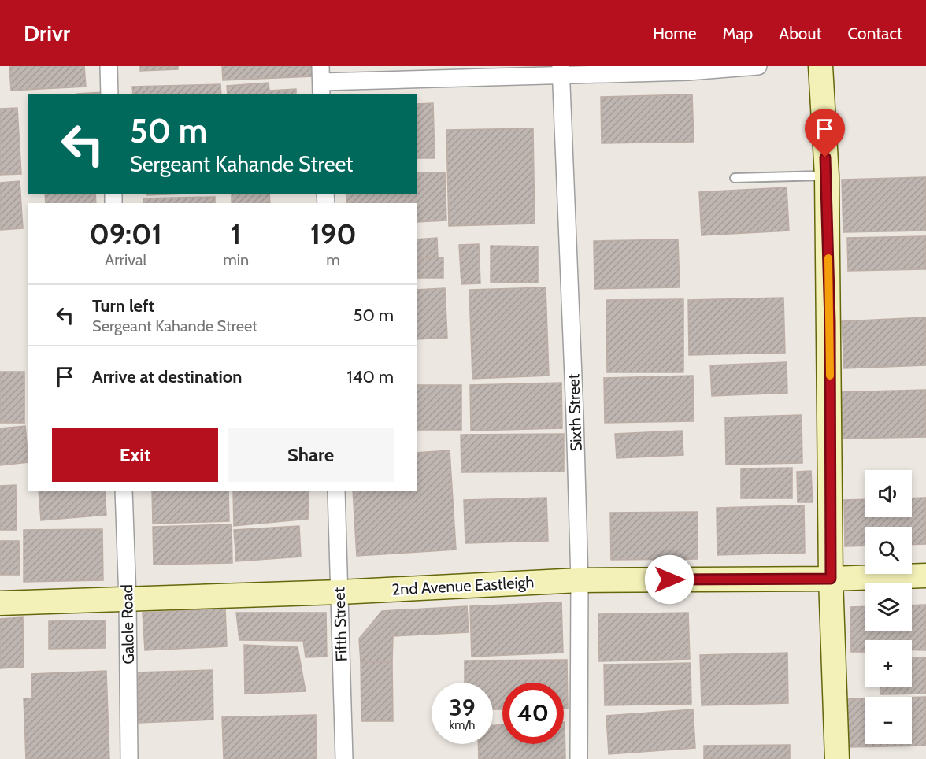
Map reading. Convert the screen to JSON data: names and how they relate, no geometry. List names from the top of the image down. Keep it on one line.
{"streets":{"street":["Sixth Street","2nd Avenue Eastleigh","Galole Road","Fifth Street"]},"crossings":[["Sixth Street","2nd Avenue Eastleigh"],["2nd Avenue Eastleigh","Galole Road"],["2nd Avenue Eastleigh","Fifth Street"]],"page":{"header":"Drivr","nav":["Home","Map","About","Contact"],"turn":["50 m","Sergeant Kahande Street"],"eta":["09:01","Arrival","1","min","190","m"],"list":[{"name":"Turn left","note":"Sergeant Kahande Street","value":"50 m"},{"name":"Arrive at destination","value":"140 m"}],"buttons":["Exit","Share"],"map_buttons":["+","−"],"speed":"39 km/h","limit":"40"}}
